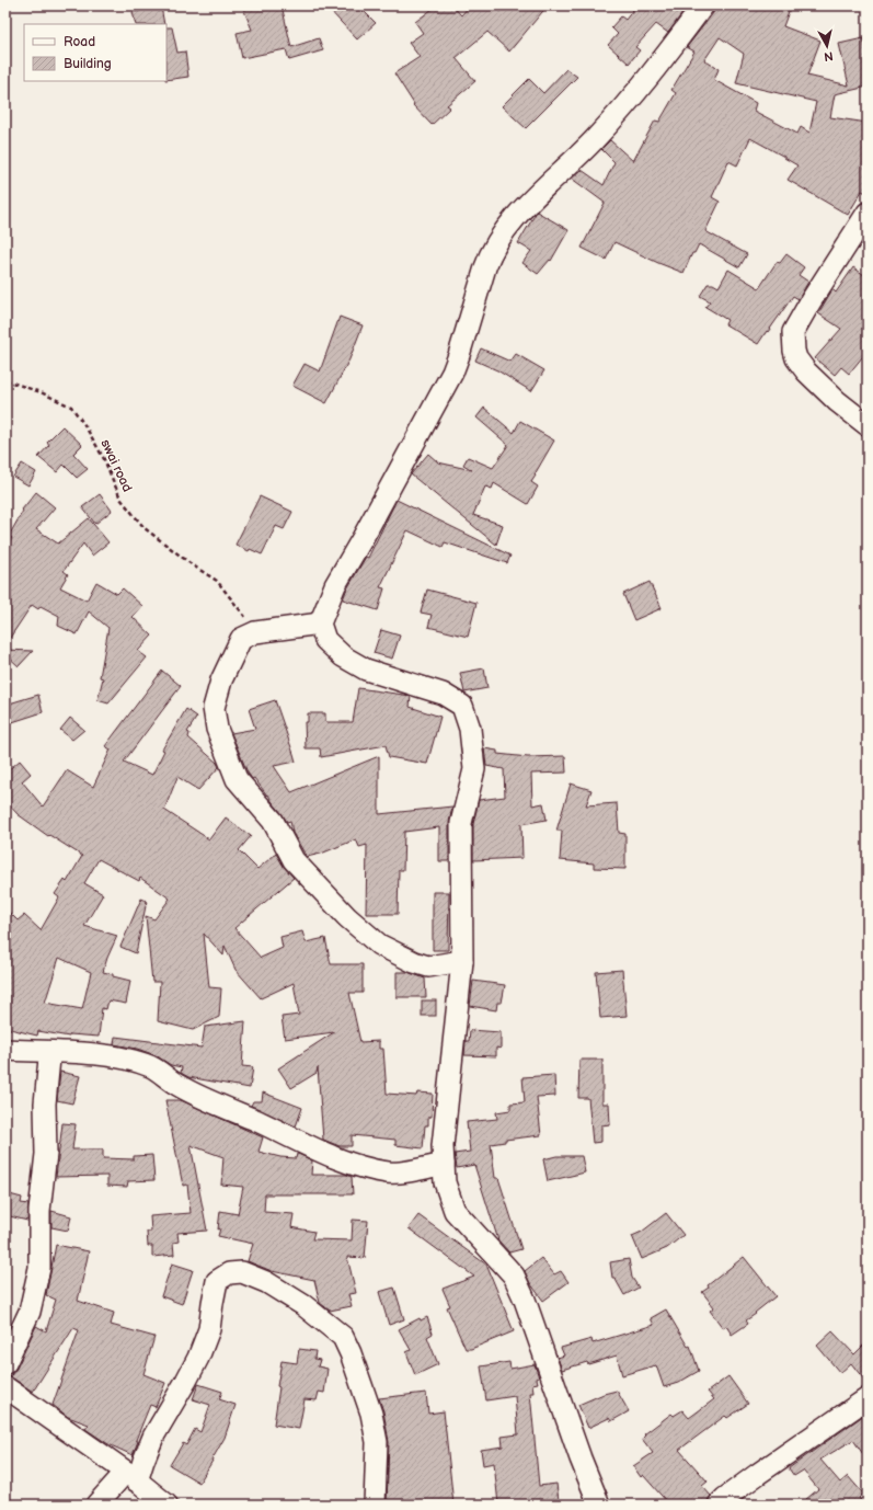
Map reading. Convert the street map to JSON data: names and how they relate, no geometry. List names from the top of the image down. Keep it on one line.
{"streets":{"path":["swai road"]},"legend":["Road","Building"],"north":"bottom"}
